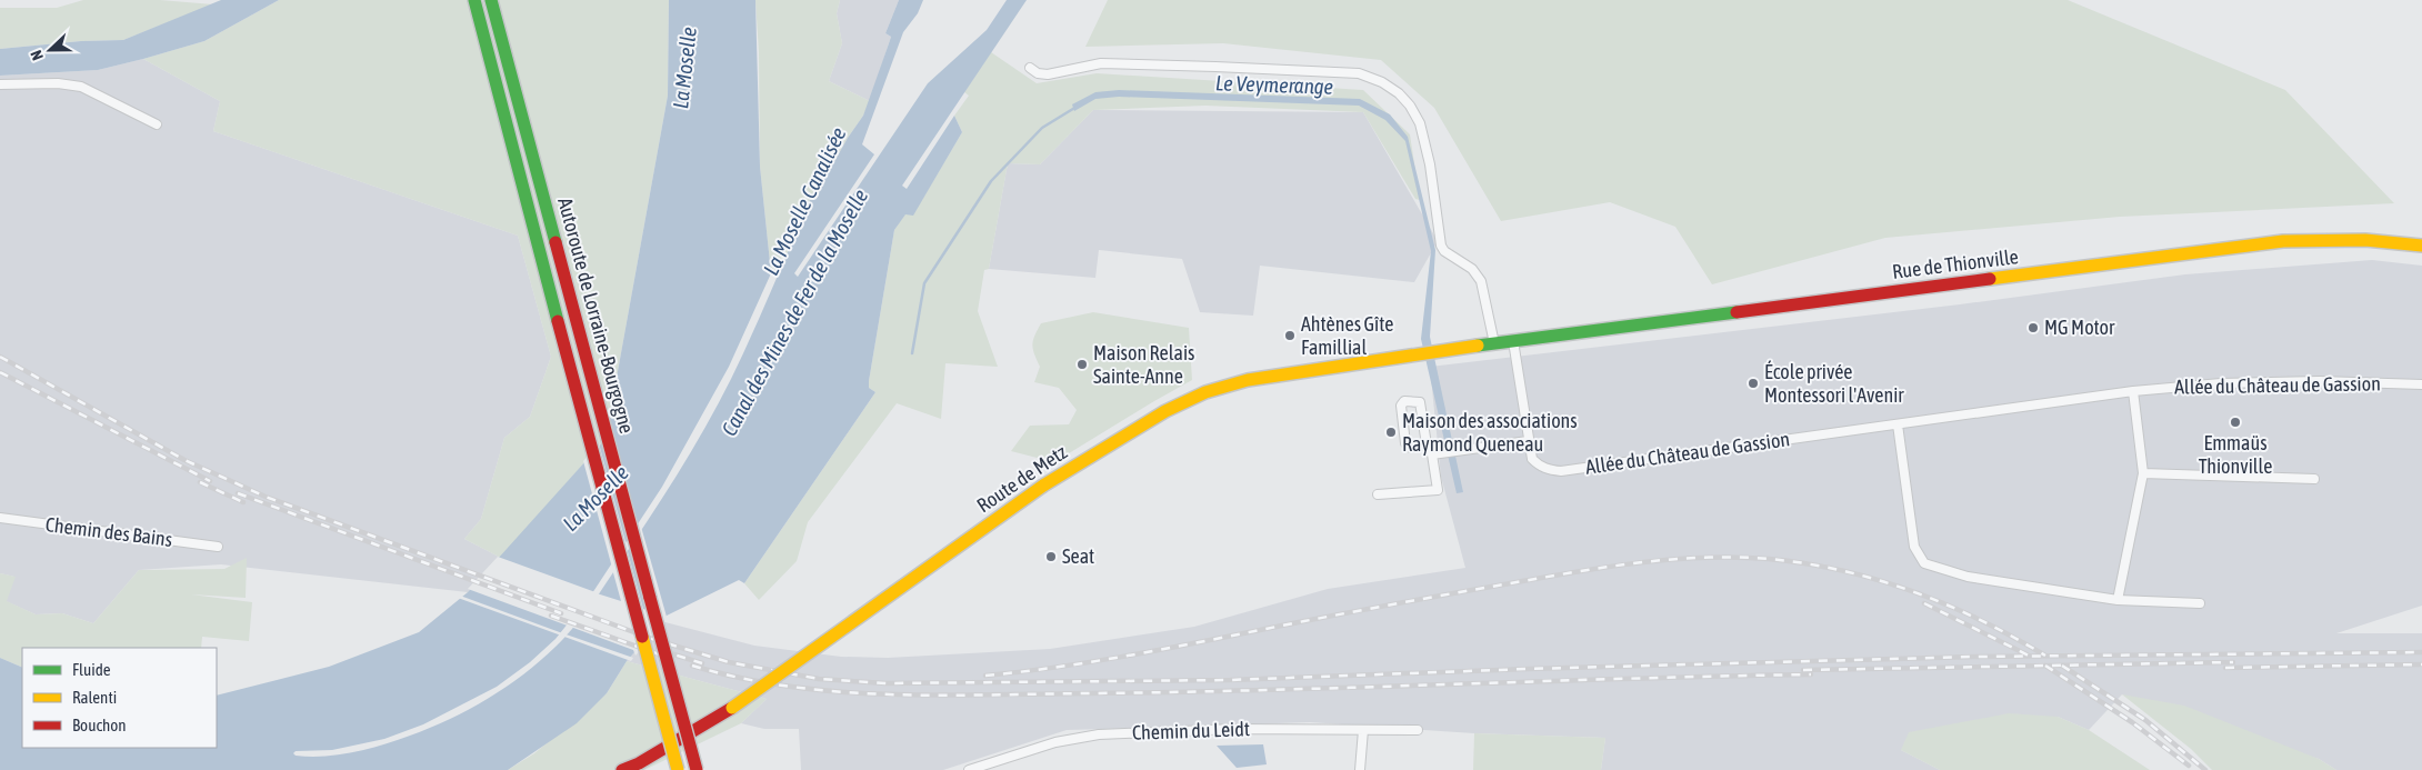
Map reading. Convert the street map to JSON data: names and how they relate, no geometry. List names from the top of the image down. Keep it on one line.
{"streets":{"main road":["Rue de Thionville","Autoroute de Lorraine-Bourgogne","Route de Metz"],"street":["Allée du Château de Gassion","Chemin des Bains","Chemin du Leidt"]},"crossings":[["Rue de Thionville","Allée du Château de Gassion"],["Rue de Thionville","Route de Metz"]],"water":["La Moselle","Le Veymerange","La Moselle Canalisée","Canal des Mines de Fer de la Moselle"],"places":["MG Motor","Ahtènes Gîte Famillial","Maison Relais Sainte-Anne","École privée Montessori l'Avenir","Emmaüs Thionville","Maison des associations Raymond Queneau","Seat"],"legend":["Fluide","Ralenti","Bouchon"],"north":"left"}
